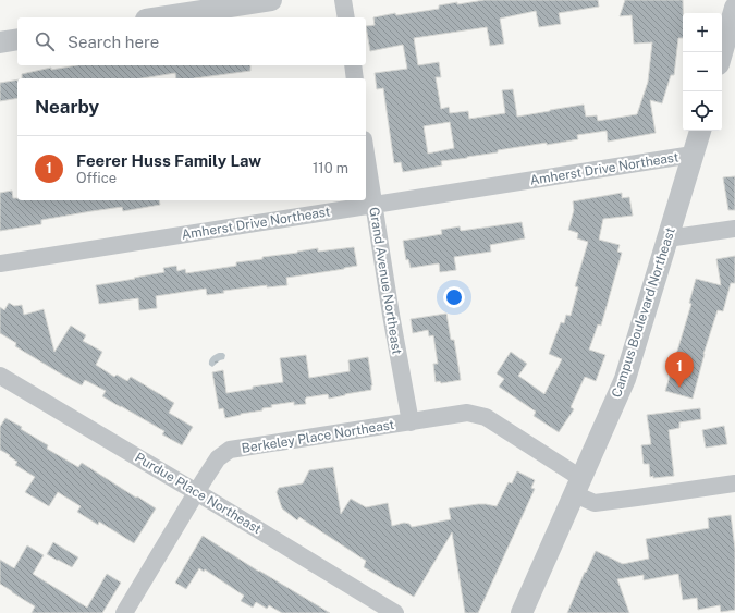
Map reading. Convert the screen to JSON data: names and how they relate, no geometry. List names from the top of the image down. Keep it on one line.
{"streets":{"street":["Amherst Drive Northeast","Grand Avenue Northeast","Campus Boulevard Northeast","Berkeley Place Northeast","Purdue Place Northeast"]},"crossings":[["Amherst Drive Northeast","Grand Avenue Northeast"],["Amherst Drive Northeast","Campus Boulevard Northeast"],["Grand Avenue Northeast","Berkeley Place Northeast"],["Campus Boulevard Northeast","Berkeley Place Northeast"],["Berkeley Place Northeast","Purdue Place Northeast"]],"page":{"map_buttons":["+","−"],"search":"Search here","heading":"Nearby","list":[{"mark":"1","name":"Feerer Huss Family Law","note":"Office","value":"110 m"}],"pins":"1"}}
